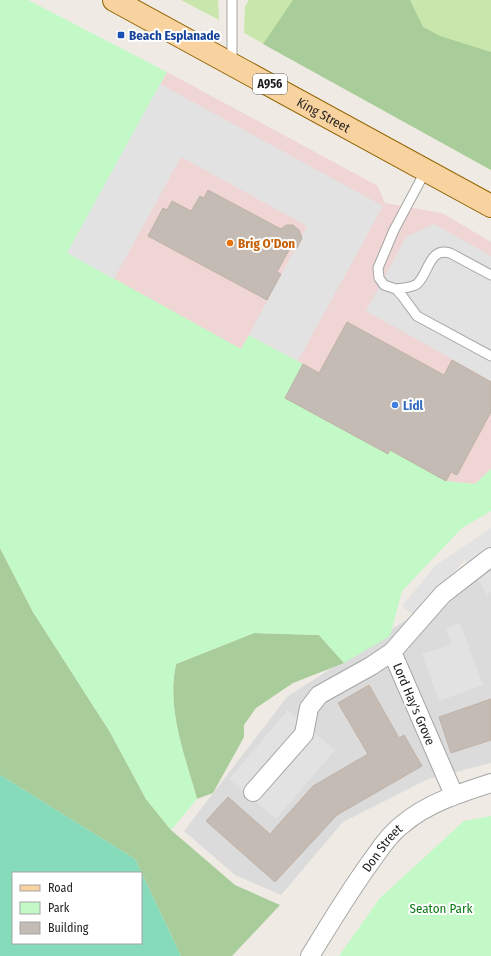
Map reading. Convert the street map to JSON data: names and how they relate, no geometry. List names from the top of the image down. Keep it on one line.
{"streets":{"main road":["A956","King Street"],"street":["Lord Hay's Grove","Don Street"]},"crossings":[["Lord Hay's Grove","Don Street"]],"parks":["Seaton Park"],"places":{"transit":["Beach Esplanade"],"other":["Brig O'Don","Lidl"]},"legend":["Road","Park","Building"]}
